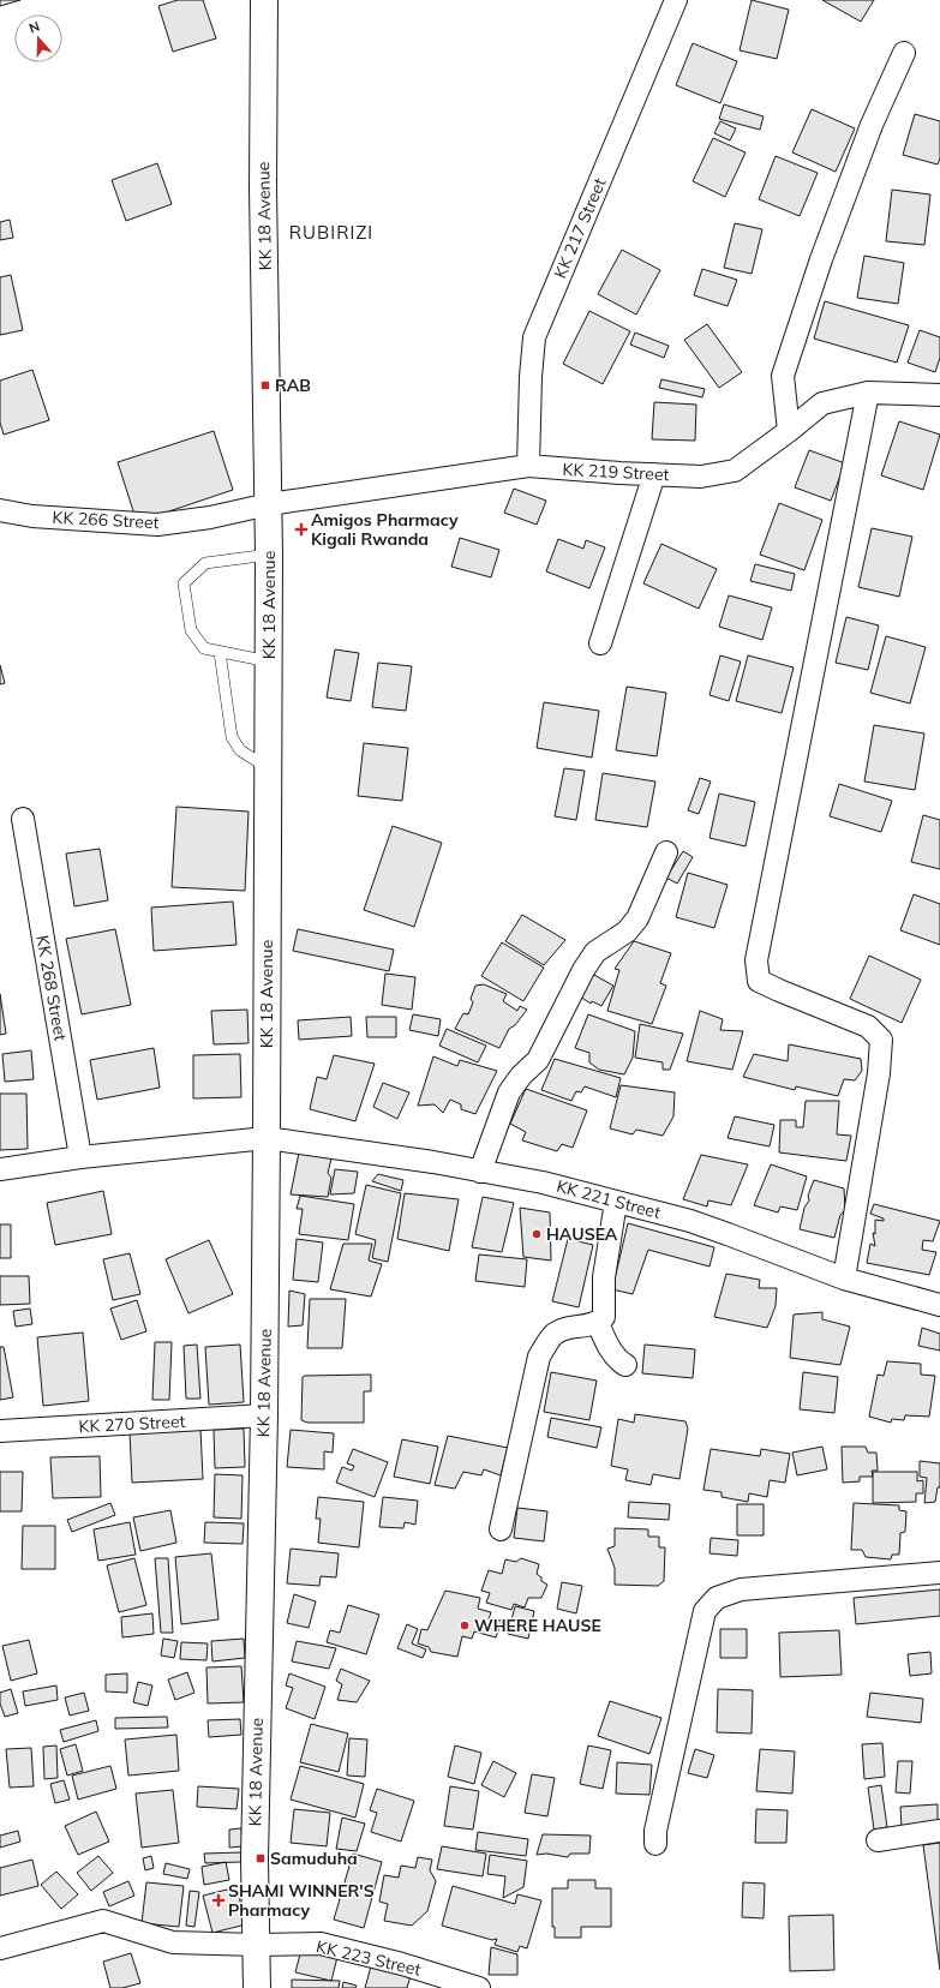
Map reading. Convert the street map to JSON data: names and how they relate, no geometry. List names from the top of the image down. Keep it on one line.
{"streets":{"main road":["KK 18 Avenue"],"street":["KK 217 Street","KK 219 Street","KK 266 Street","KK 268 Street","KK 221 Street","KK 270 Street","KK 223 Street"]},"crossings":[["KK 18 Avenue","KK 219 Street"],["KK 18 Avenue","KK 266 Street"],["KK 18 Avenue","KK 221 Street"],["KK 18 Avenue","KK 270 Street"],["KK 18 Avenue","KK 223 Street"],["KK 217 Street","KK 219 Street"],["KK 219 Street","KK 266 Street"]],"districts":["RUBIRIZI"],"places":{"transit":["RAB","Samuduha"],"health":["Amigos Pharmacy Kigali Rwanda","SHAMI WINNER'S Pharmacy"],"other":["HAUSEA","WHERE HAUSE"]},"north":"top"}
